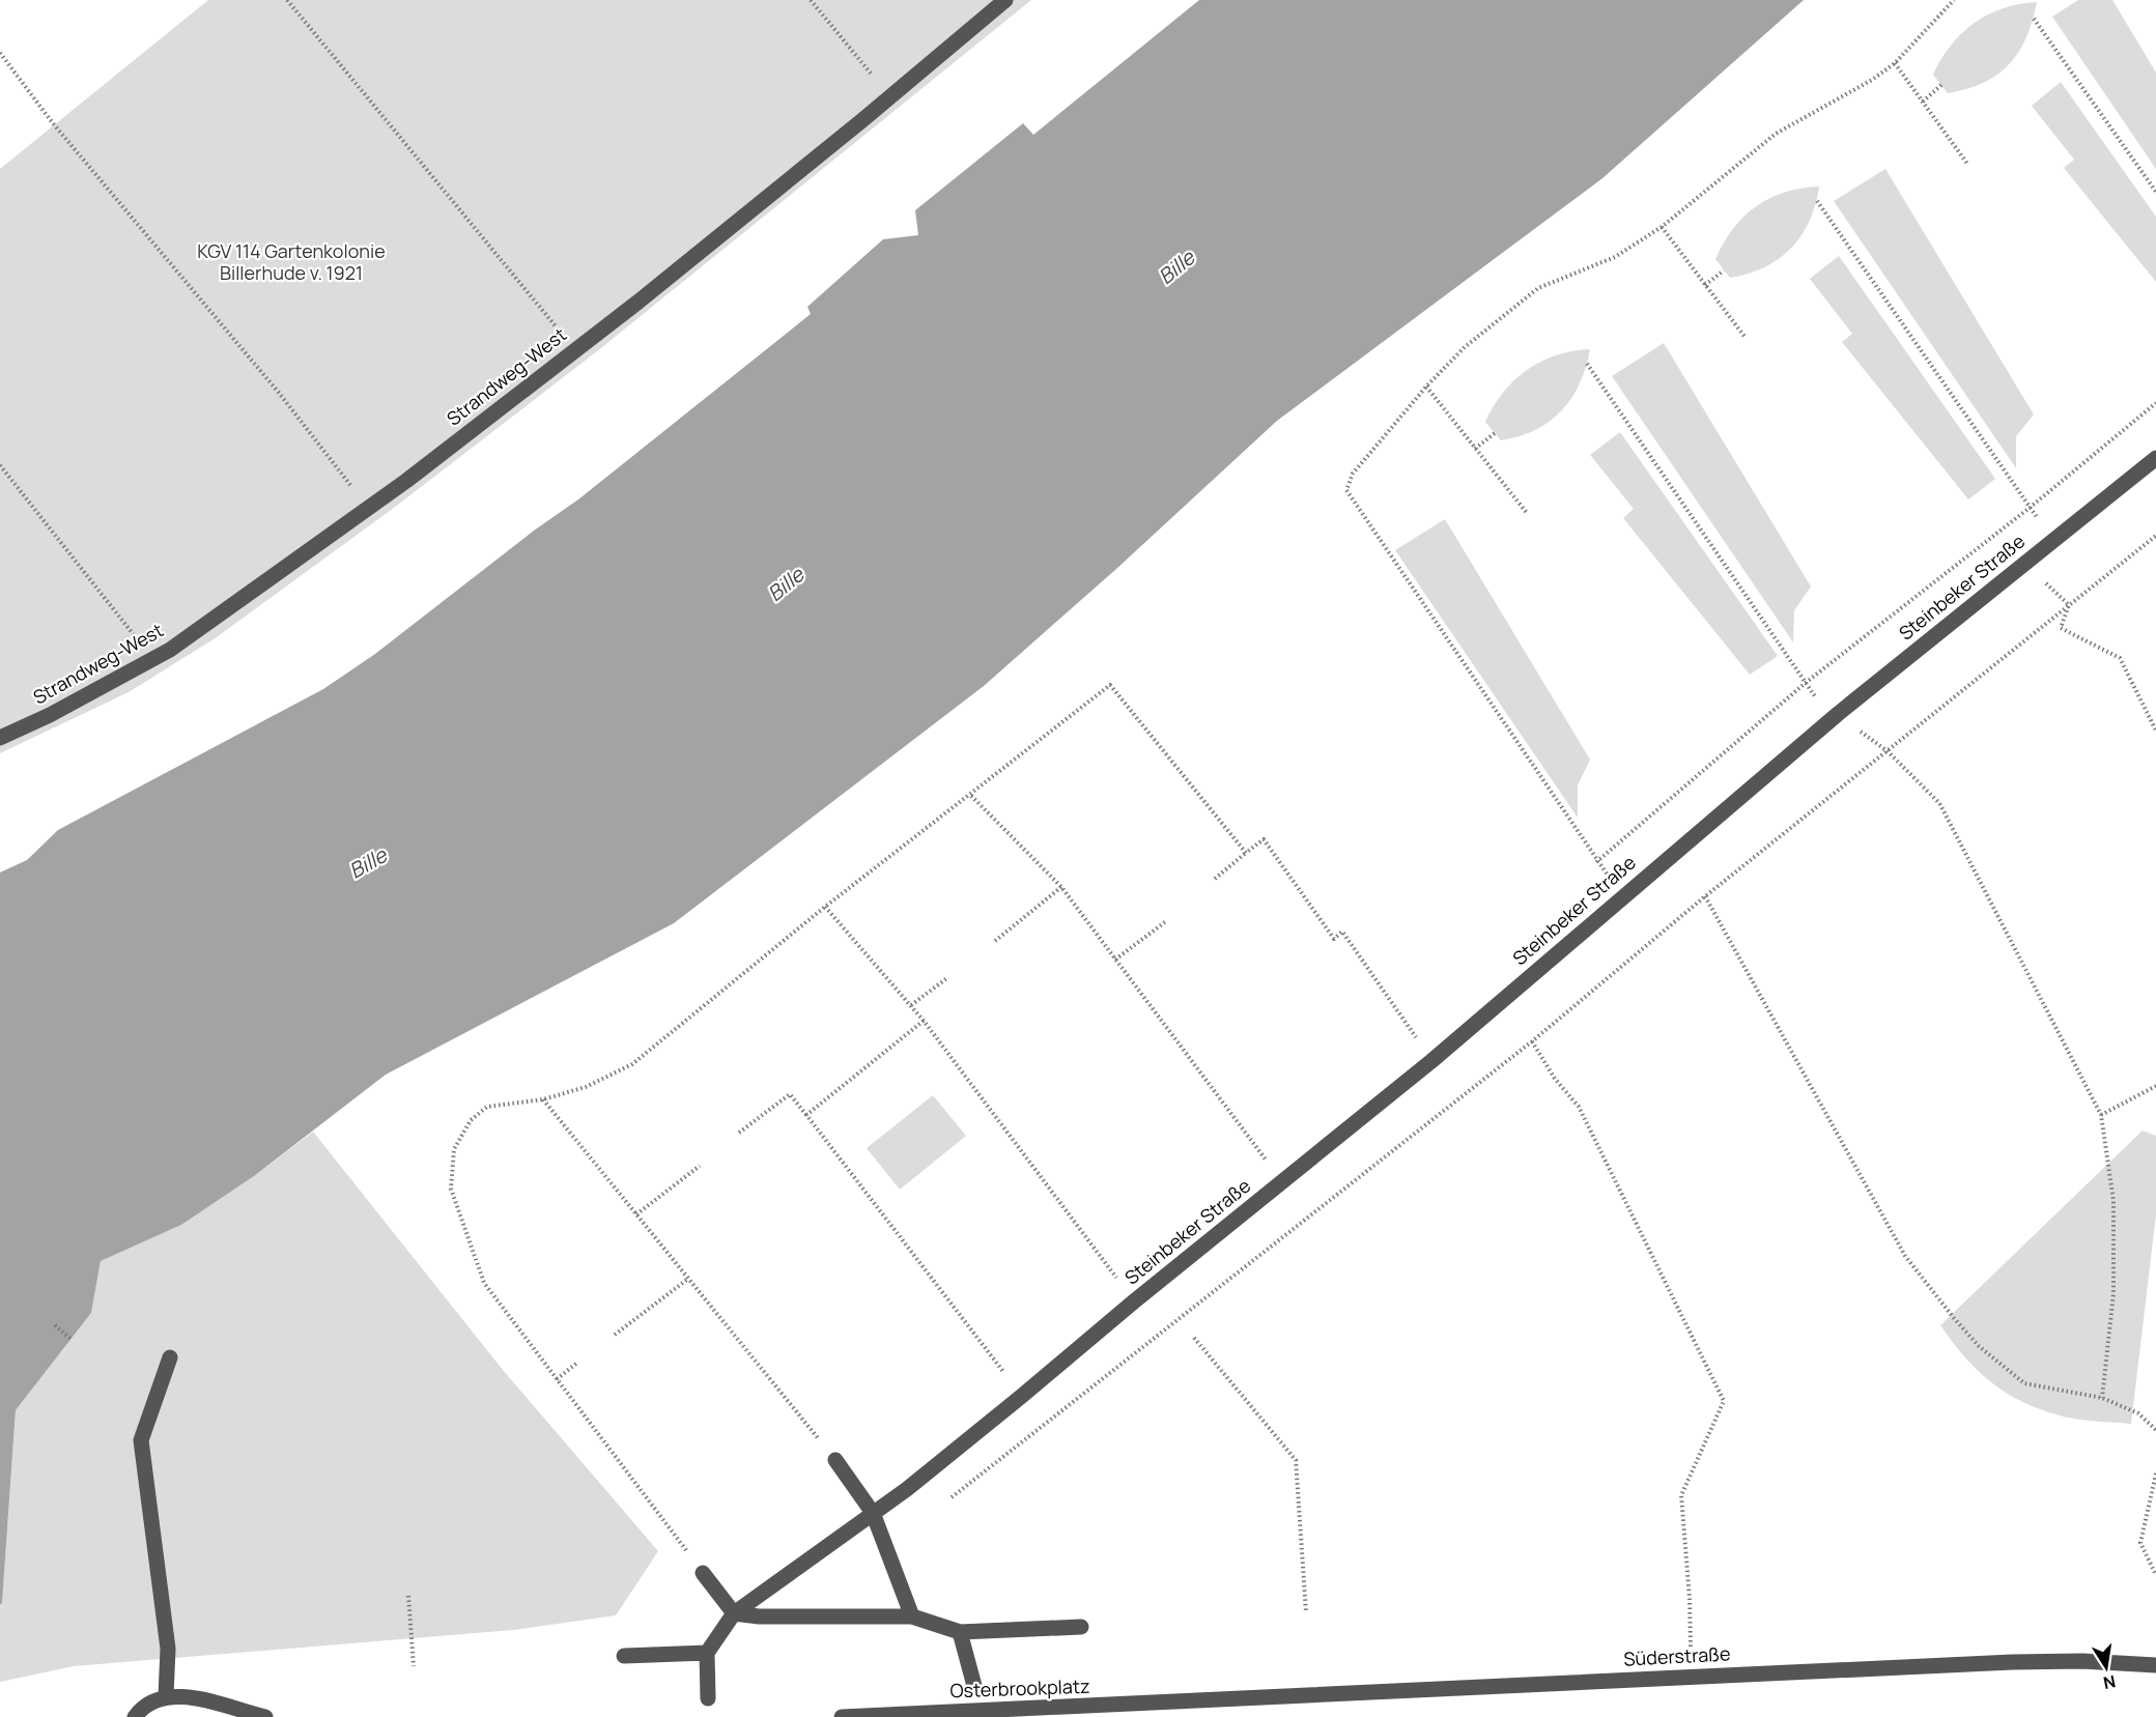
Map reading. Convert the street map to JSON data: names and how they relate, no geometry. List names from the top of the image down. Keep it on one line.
{"streets":{"street":["Strandweg-West","Steinbeker Straße","Süderstraße","Osterbrookplatz"]},"crossings":[["Süderstraße","Osterbrookplatz"]],"water":["Bille"],"parks":["KGV 114 Gartenkolonie Billerhude v. 1921"],"north":"bottom"}
